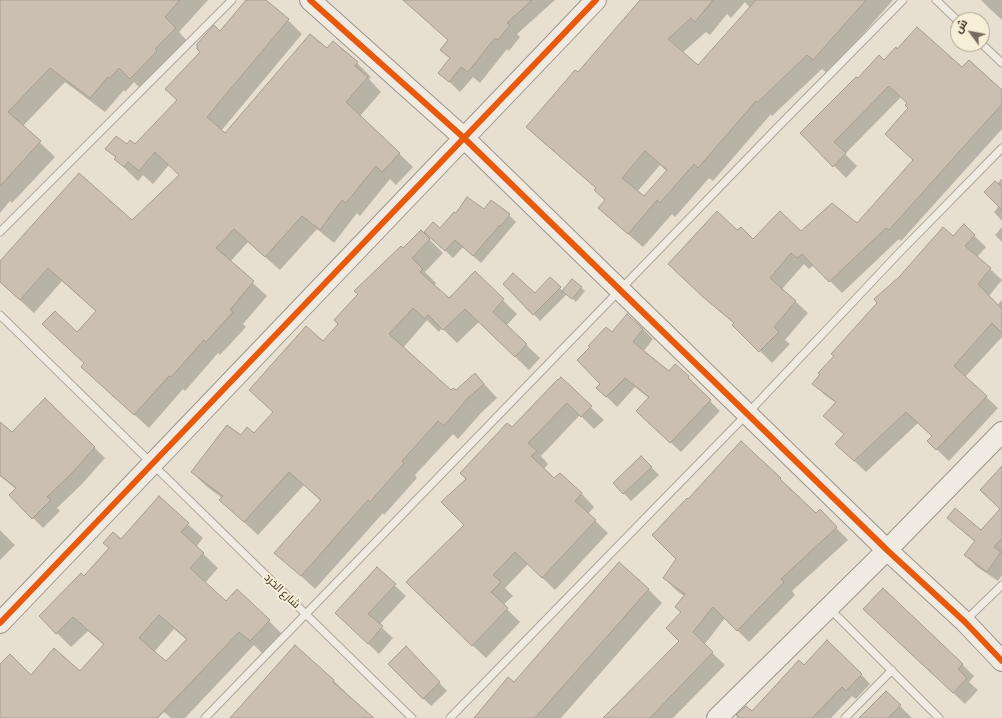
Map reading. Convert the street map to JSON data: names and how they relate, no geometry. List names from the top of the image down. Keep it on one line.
{"streets":{"lane":["شارع الخرد"]},"north":"top left"}
